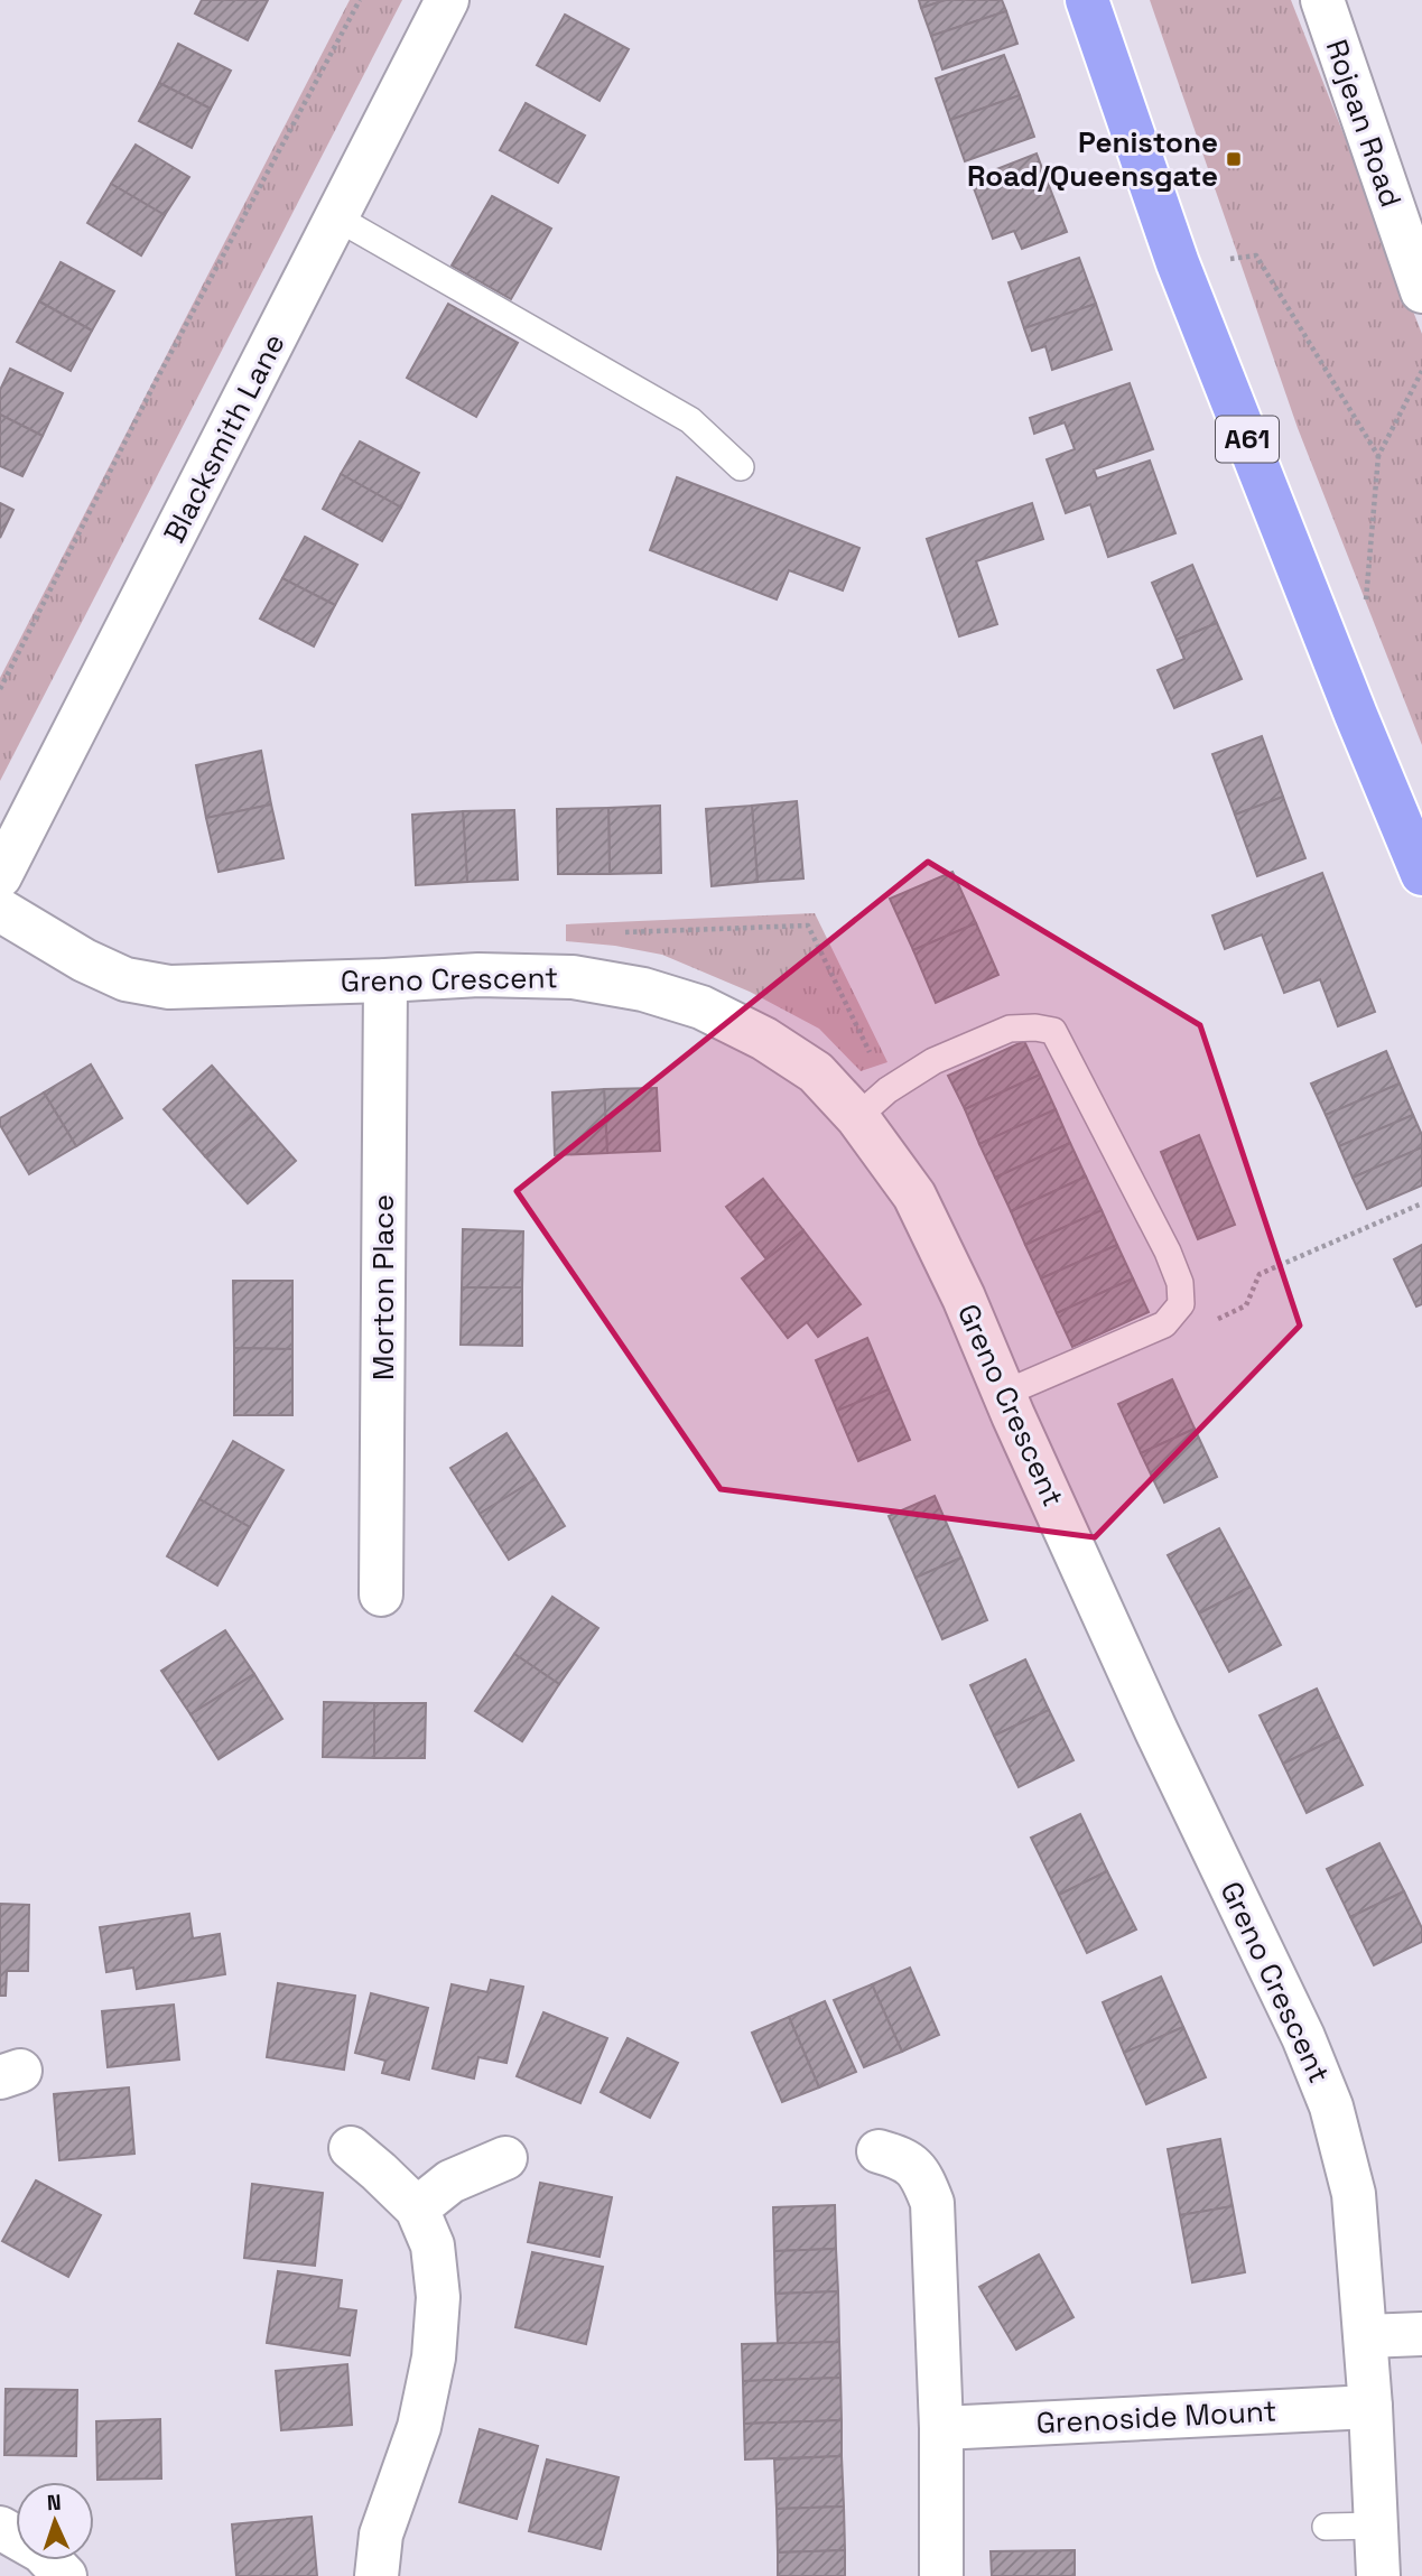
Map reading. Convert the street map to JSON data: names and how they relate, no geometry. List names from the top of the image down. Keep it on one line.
{"streets":{"highway":["A61"],"street":["Rojean Road","Blacksmith Lane","Greno Crescent","Morton Place","Grenoside Mount"]},"crossings":[["Greno Crescent","Morton Place"],["Greno Crescent","Grenoside Mount"]],"places":{"transit":["Penistone Road/Queensgate"]},"north":"top"}
